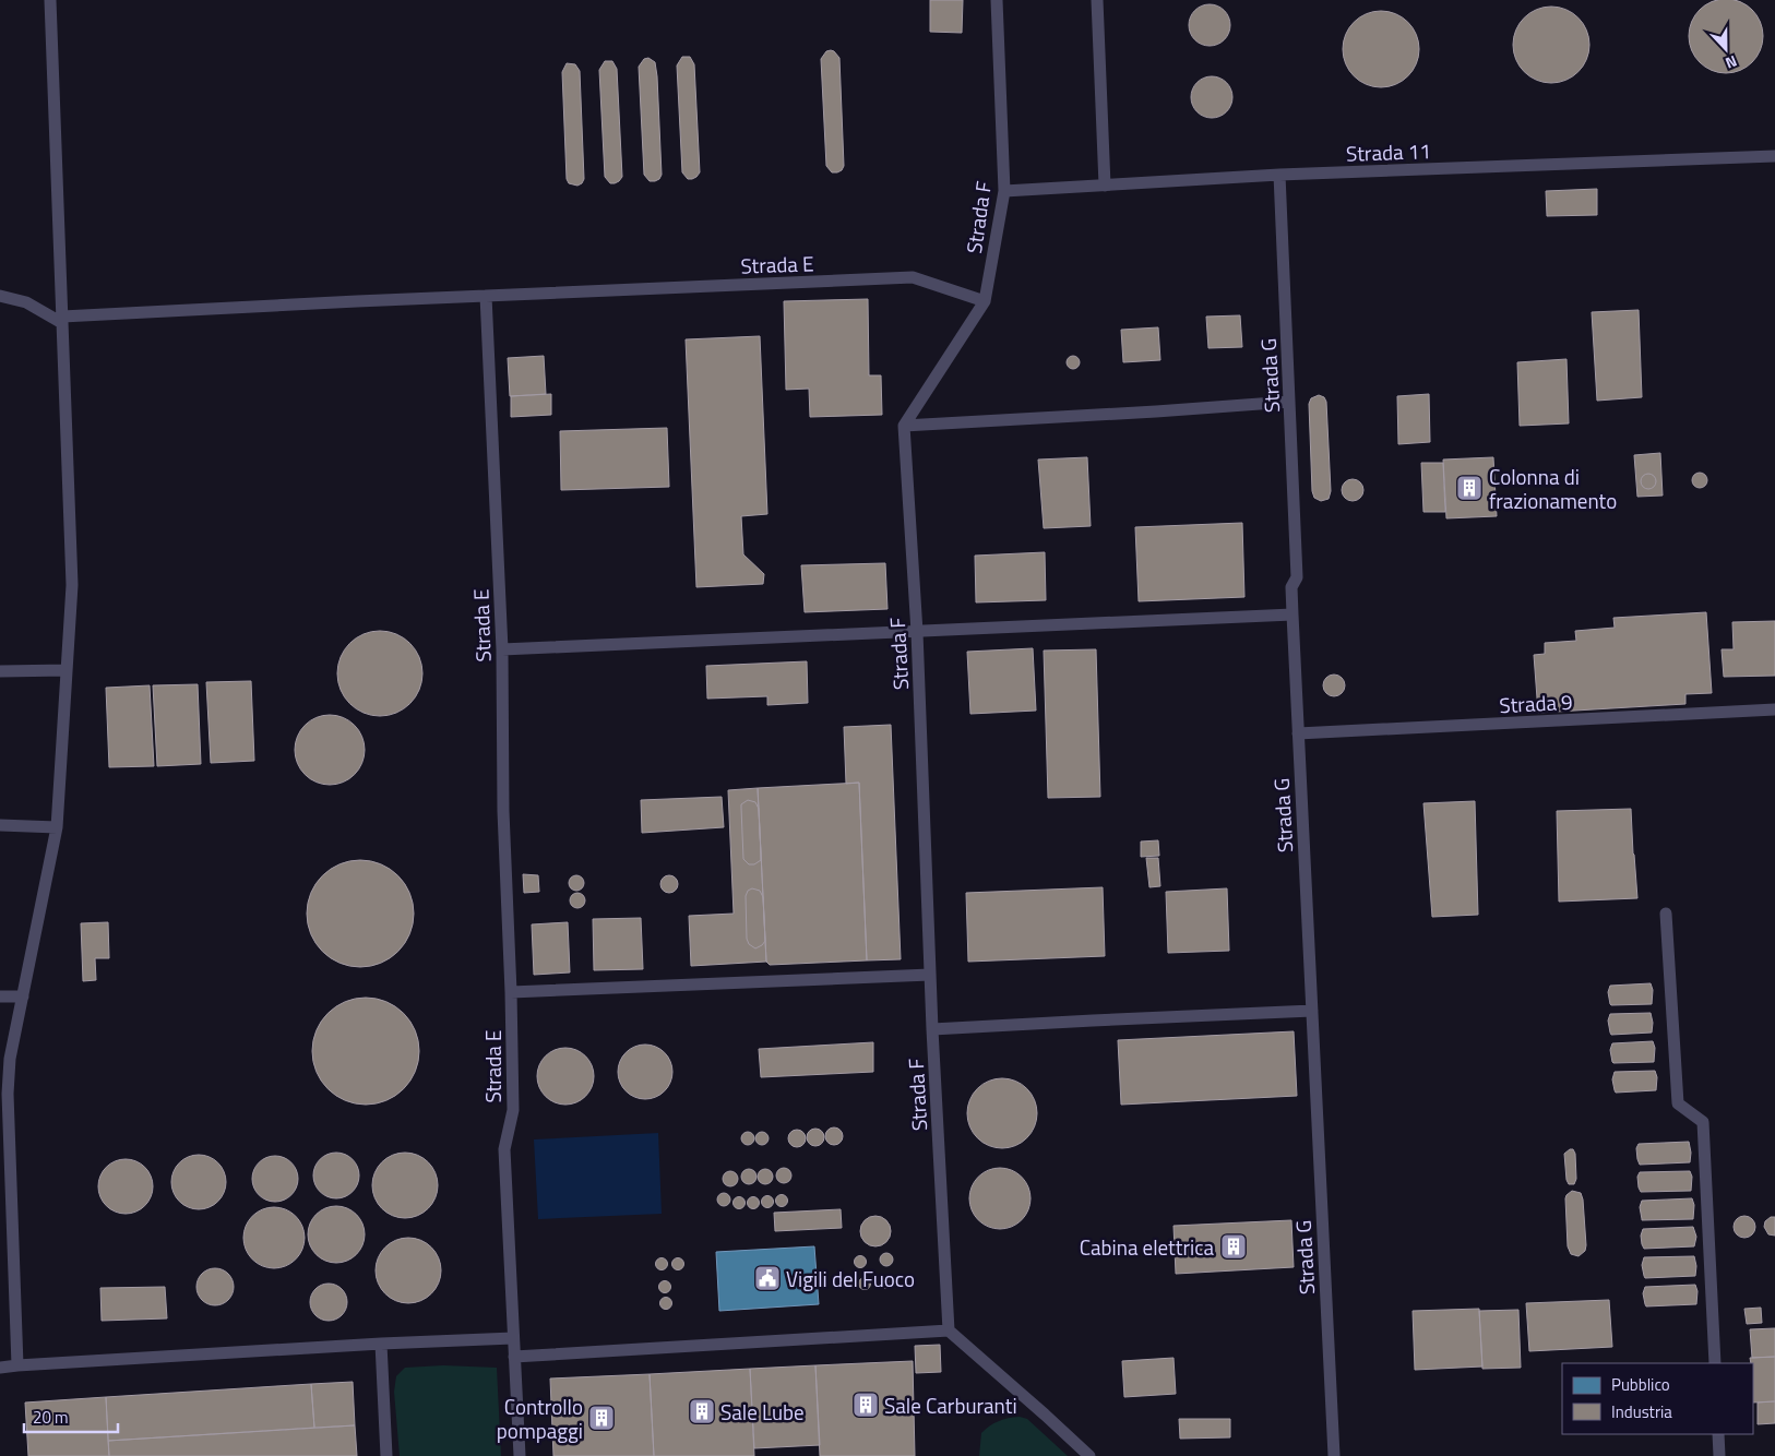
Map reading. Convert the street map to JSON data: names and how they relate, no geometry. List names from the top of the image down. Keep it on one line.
{"streets":{"lane":["Strada 11","Strada F","Strada E","Strada G","Strada 9"]},"crossings":[["Strada 11","Strada F"],["Strada 11","Strada G"],["Strada F","Strada E"],["Strada G","Strada 9"]],"places":{"building":["Colonna di frazionamento","Cabina elettrica","Sale Carburanti","Sale Lube","Controllo pompaggi"],"public building":["Vigili del Fuoco"]},"legend":["Pubblico","Industria"],"scale_bar":"20 m","north":"bottom"}
